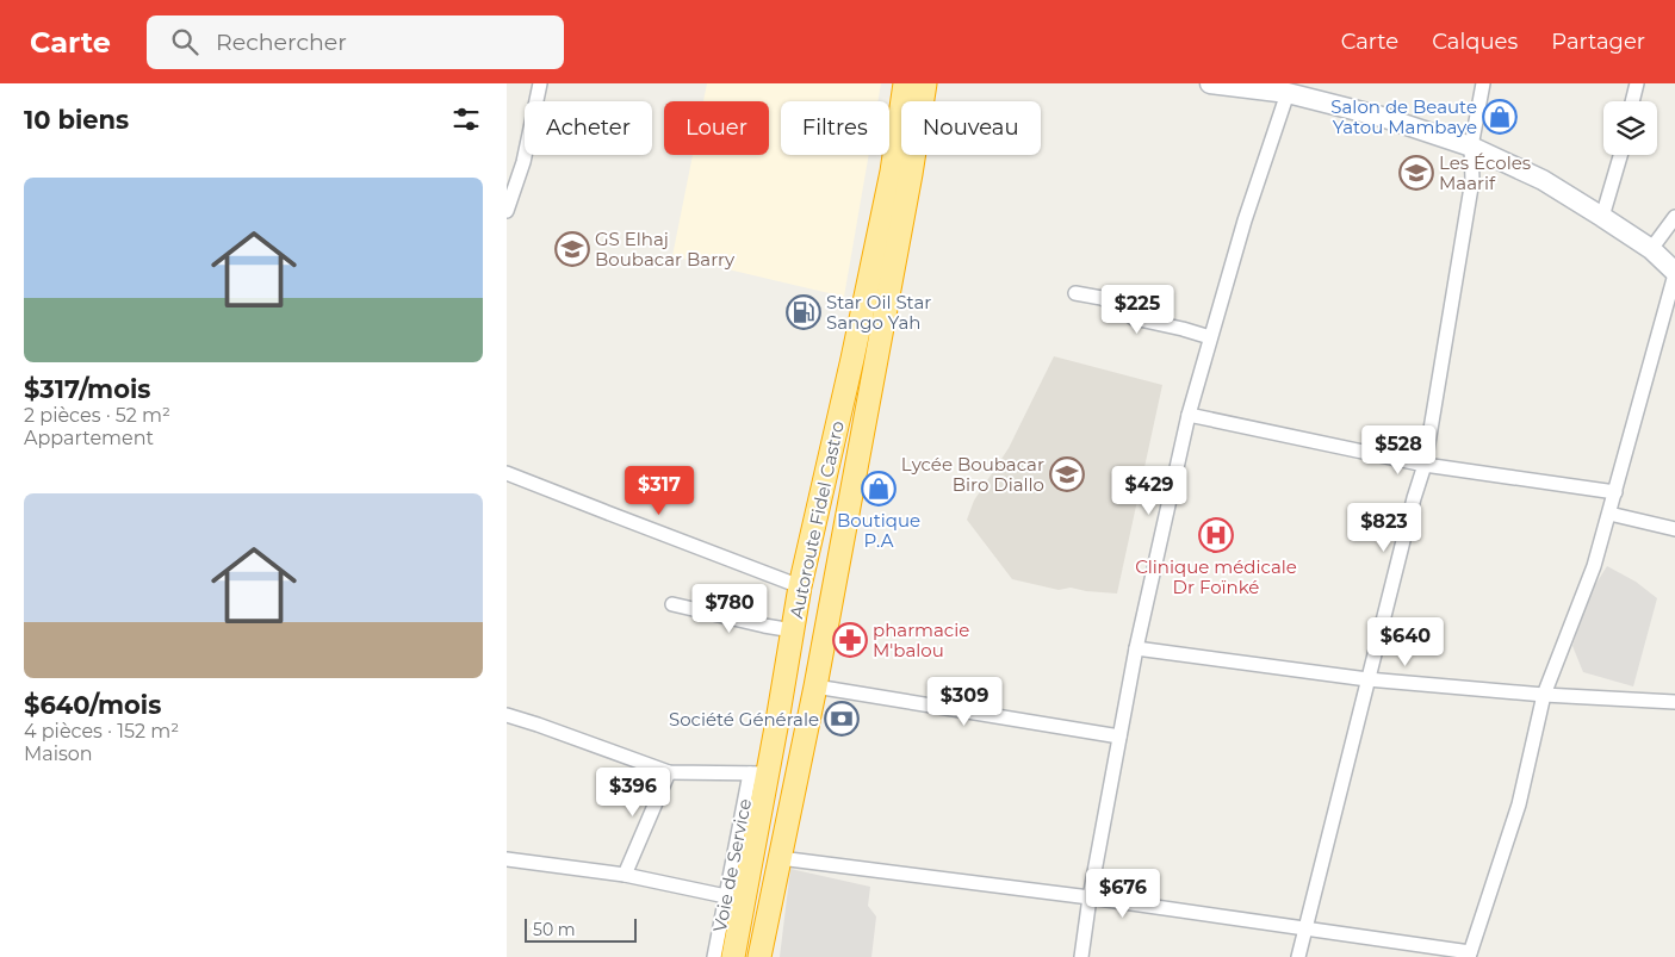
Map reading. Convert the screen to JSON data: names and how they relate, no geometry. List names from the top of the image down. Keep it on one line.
{"streets":{"highway":["Autoroute Fidel Castro"],"street":["Voie de Service"]},"crossings":[["Autoroute Fidel Castro","Voie de Service"]],"places":{"shop":["Salon de Beaute Yatou Mambaye","Boutique P.A"],"school or university":["Les Écoles Maarif","GS Elhaj Boubacar Barry","Lycée Boubacar Biro Diallo"],"fuel station":["Star Oil Star Sango Yah"],"hospital":["Clinique médicale Dr Foïnké"],"pharmacy":["pharmacie M'balou"],"bank":["Société Générale"]},"scale_bar":"50 m","page":{"header":"Carte","search":"Rechercher","nav":["Carte","Calques","Partager"],"heading":"10 biens","chip":["Acheter","Louer","Filtres","Nouveau"],"list":[{"name":"$317/mois","note":"2 pièces · 52 m² · Appartement"},{"name":"$640/mois","note":"4 pièces · 152 m² · Maison"}],"price":["$225","$528","$317","$429","$823","$780","$640","$309","$396","$676"],"scale":"50 m"}}
